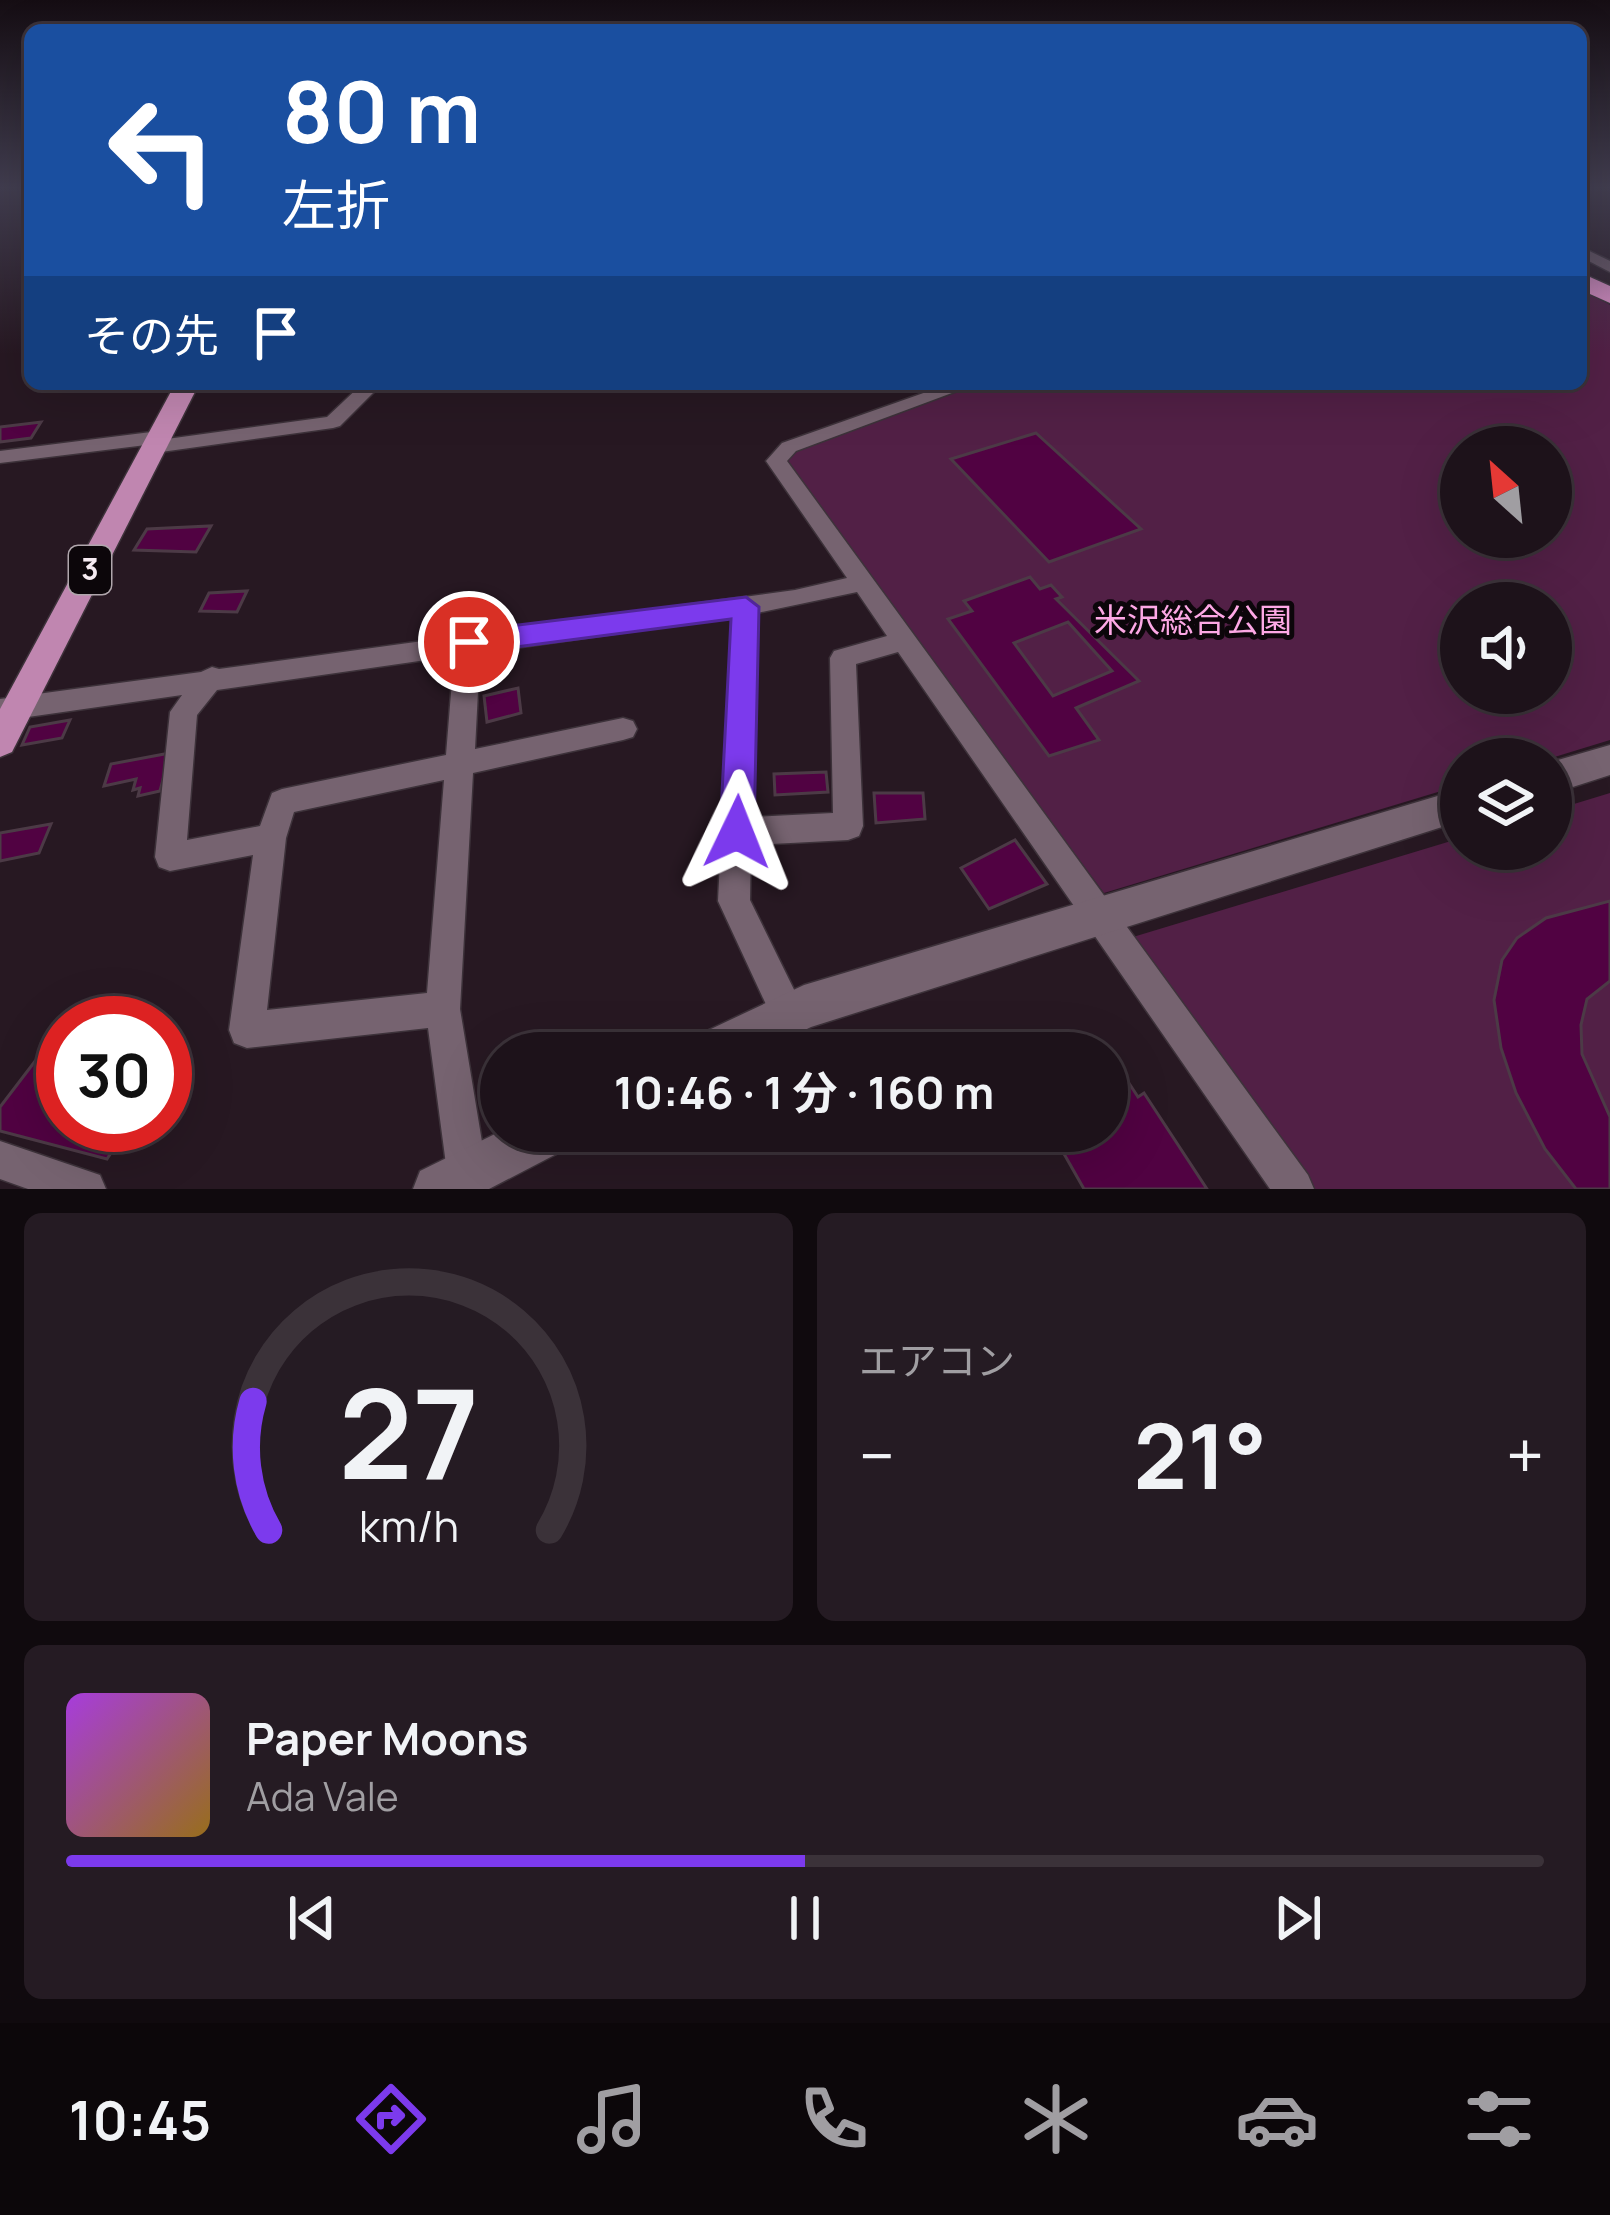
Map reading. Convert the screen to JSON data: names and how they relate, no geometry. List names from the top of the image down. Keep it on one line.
{"streets":{"main road":["3"]},"parks":["米沢総合公園"],"north":"top left","page":{"turn":["80 m","左折"],"then":"その先","limit":"30","trip":"10:46 · 1 分 · 160 m","tile":"エアコン","heat":["−","21°","+"],"song":["Paper Moons","Ada Vale"],"tabs":"10:45","gauge":["27","km/h"]}}
